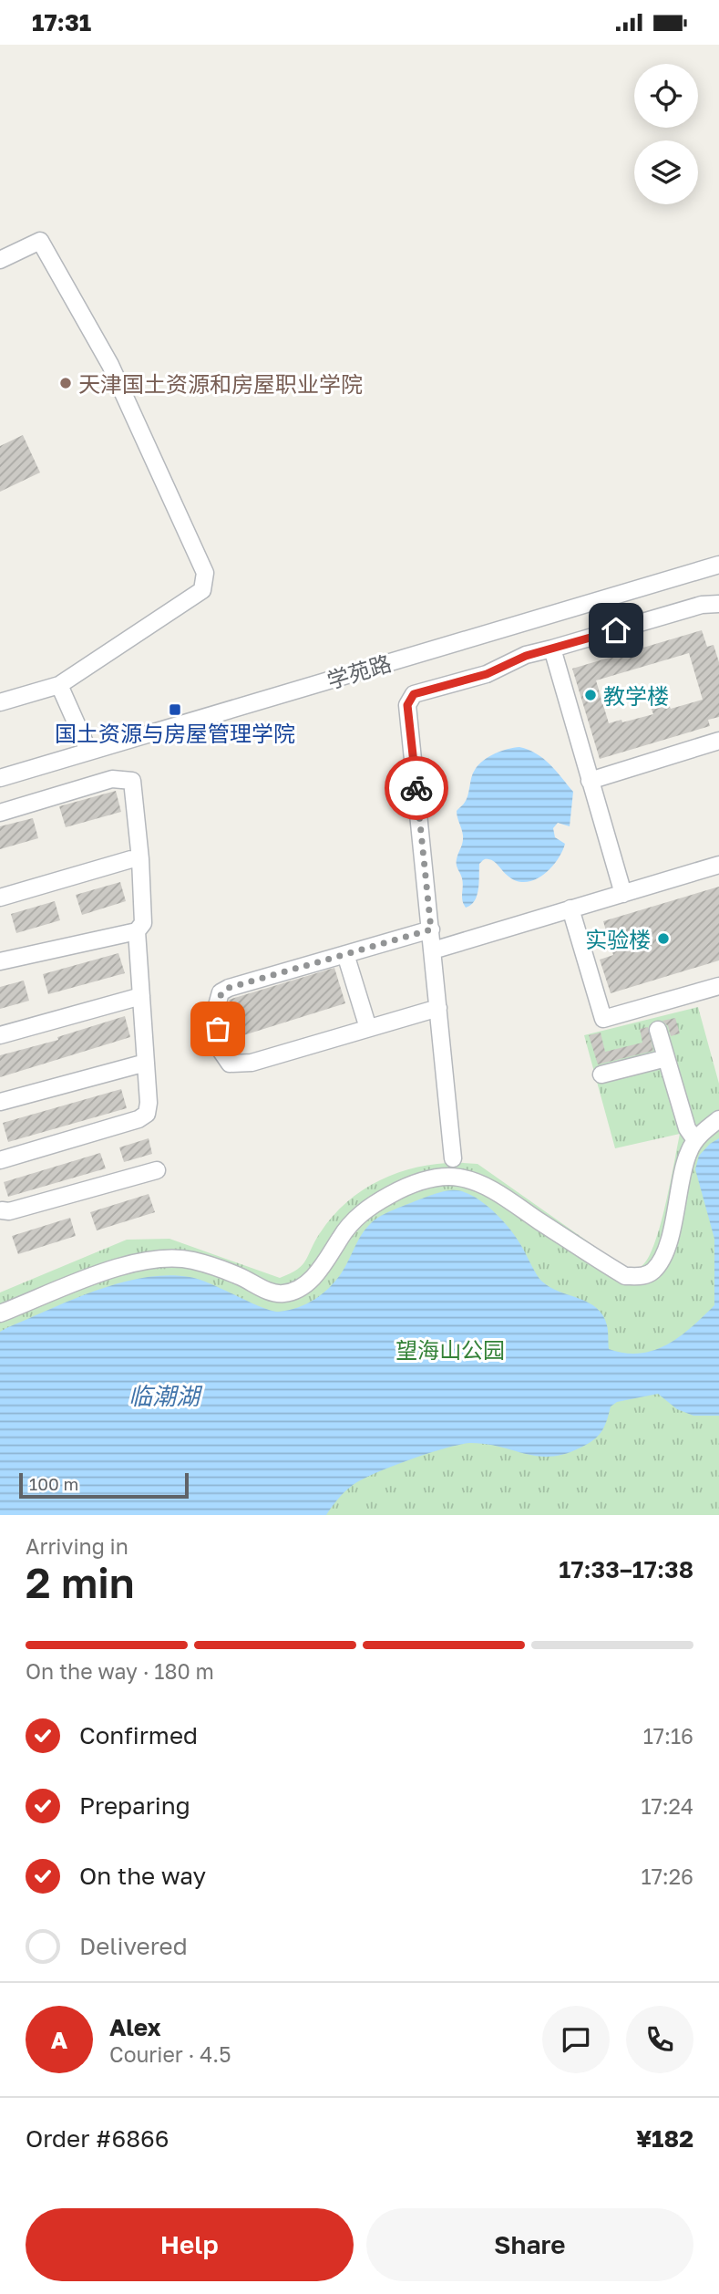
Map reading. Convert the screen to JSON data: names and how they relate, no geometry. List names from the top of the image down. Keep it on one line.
{"streets":{"street":["学苑路"]},"water":["临潮湖"],"parks":["望海山公园"],"places":{"other":["天津国土资源和房屋职业学院","教学楼","实验楼"],"transit":["国土资源与房屋管理学院"]},"scale_bar":"100 m","page":{"status":"17:31","scale":"100 m","heading":["2 min","Arriving in","17:33–17:38"],"panel":["Alex","Courier · 4.5","Order #6866","¥182"],"bar":"On the way · 180 m","list":[["Confirmed","17:16"],["Preparing","17:24"],["On the way","17:26"],"Delivered"],"round":"A","buttons":["Help","Share"]}}
